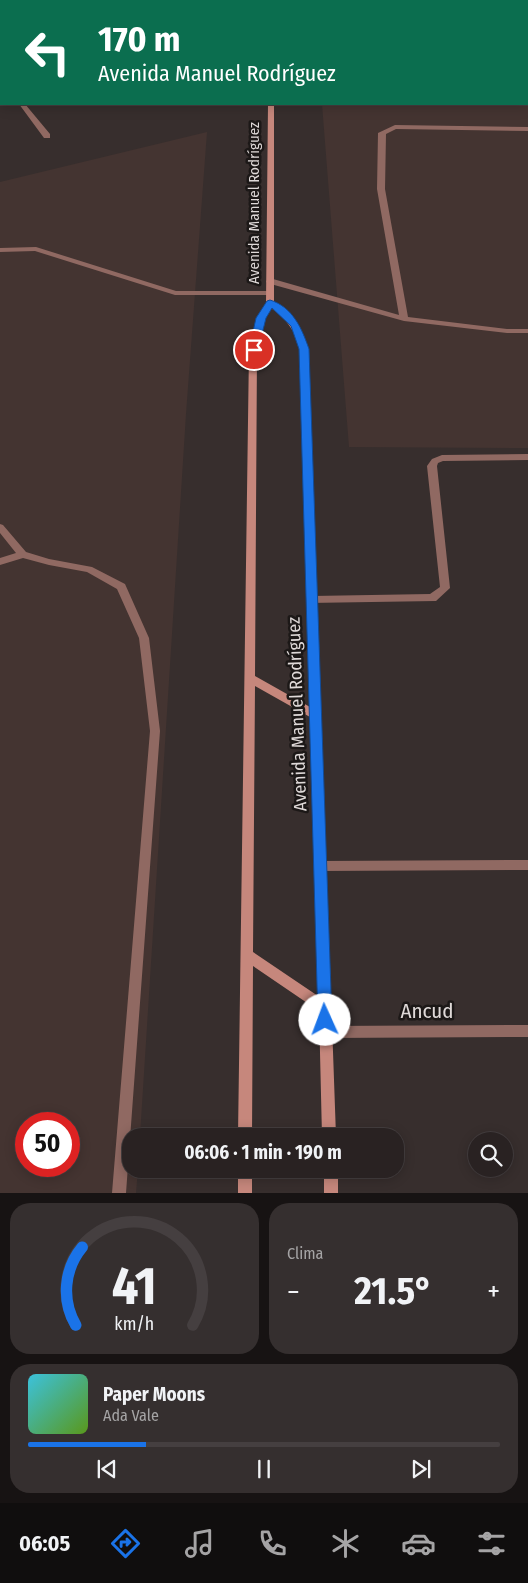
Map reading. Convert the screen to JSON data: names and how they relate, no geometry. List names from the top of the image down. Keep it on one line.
{"streets":{"main road":["Avenida Manuel Rodríguez"],"street":["Ancud"]},"crossings":[["Avenida Manuel Rodríguez","Ancud"]],"page":{"turn":["170 m","Avenida Manuel Rodríguez"],"limit":"50","trip":"06:06 · 1 min · 190 m","tile":"Clima","heat":["−","21.5°","+"],"song":["Paper Moons","Ada Vale"],"tabs":"06:05","gauge":["41","km/h"]}}
